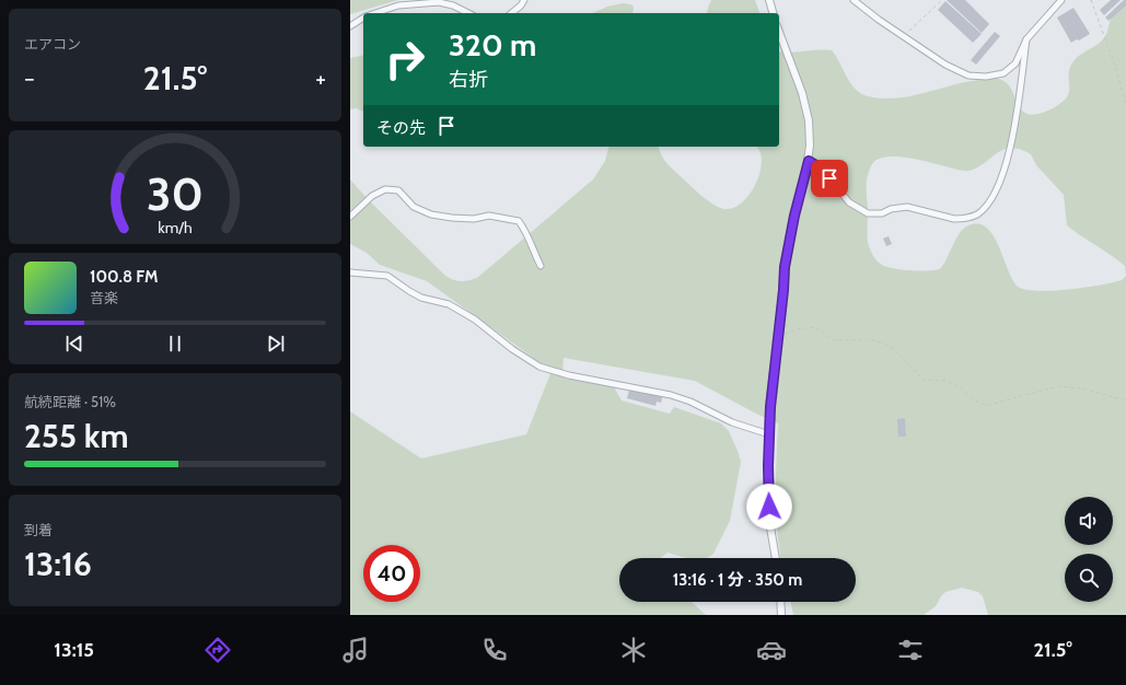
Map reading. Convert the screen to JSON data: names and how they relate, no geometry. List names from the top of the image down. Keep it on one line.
{"page":{"tile":["エアコン",["航続距離 · 51%","255 km"],["到着","13:16"]],"turn":["320 m","右折"],"heat":["−","21.5°","+"],"then":"その先","song":["100.8 FM","音楽"],"limit":"40","trip":"13:16 · 1 分 · 350 m","tabs":["13:15","21.5°"],"gauge":["30","km/h"]}}
